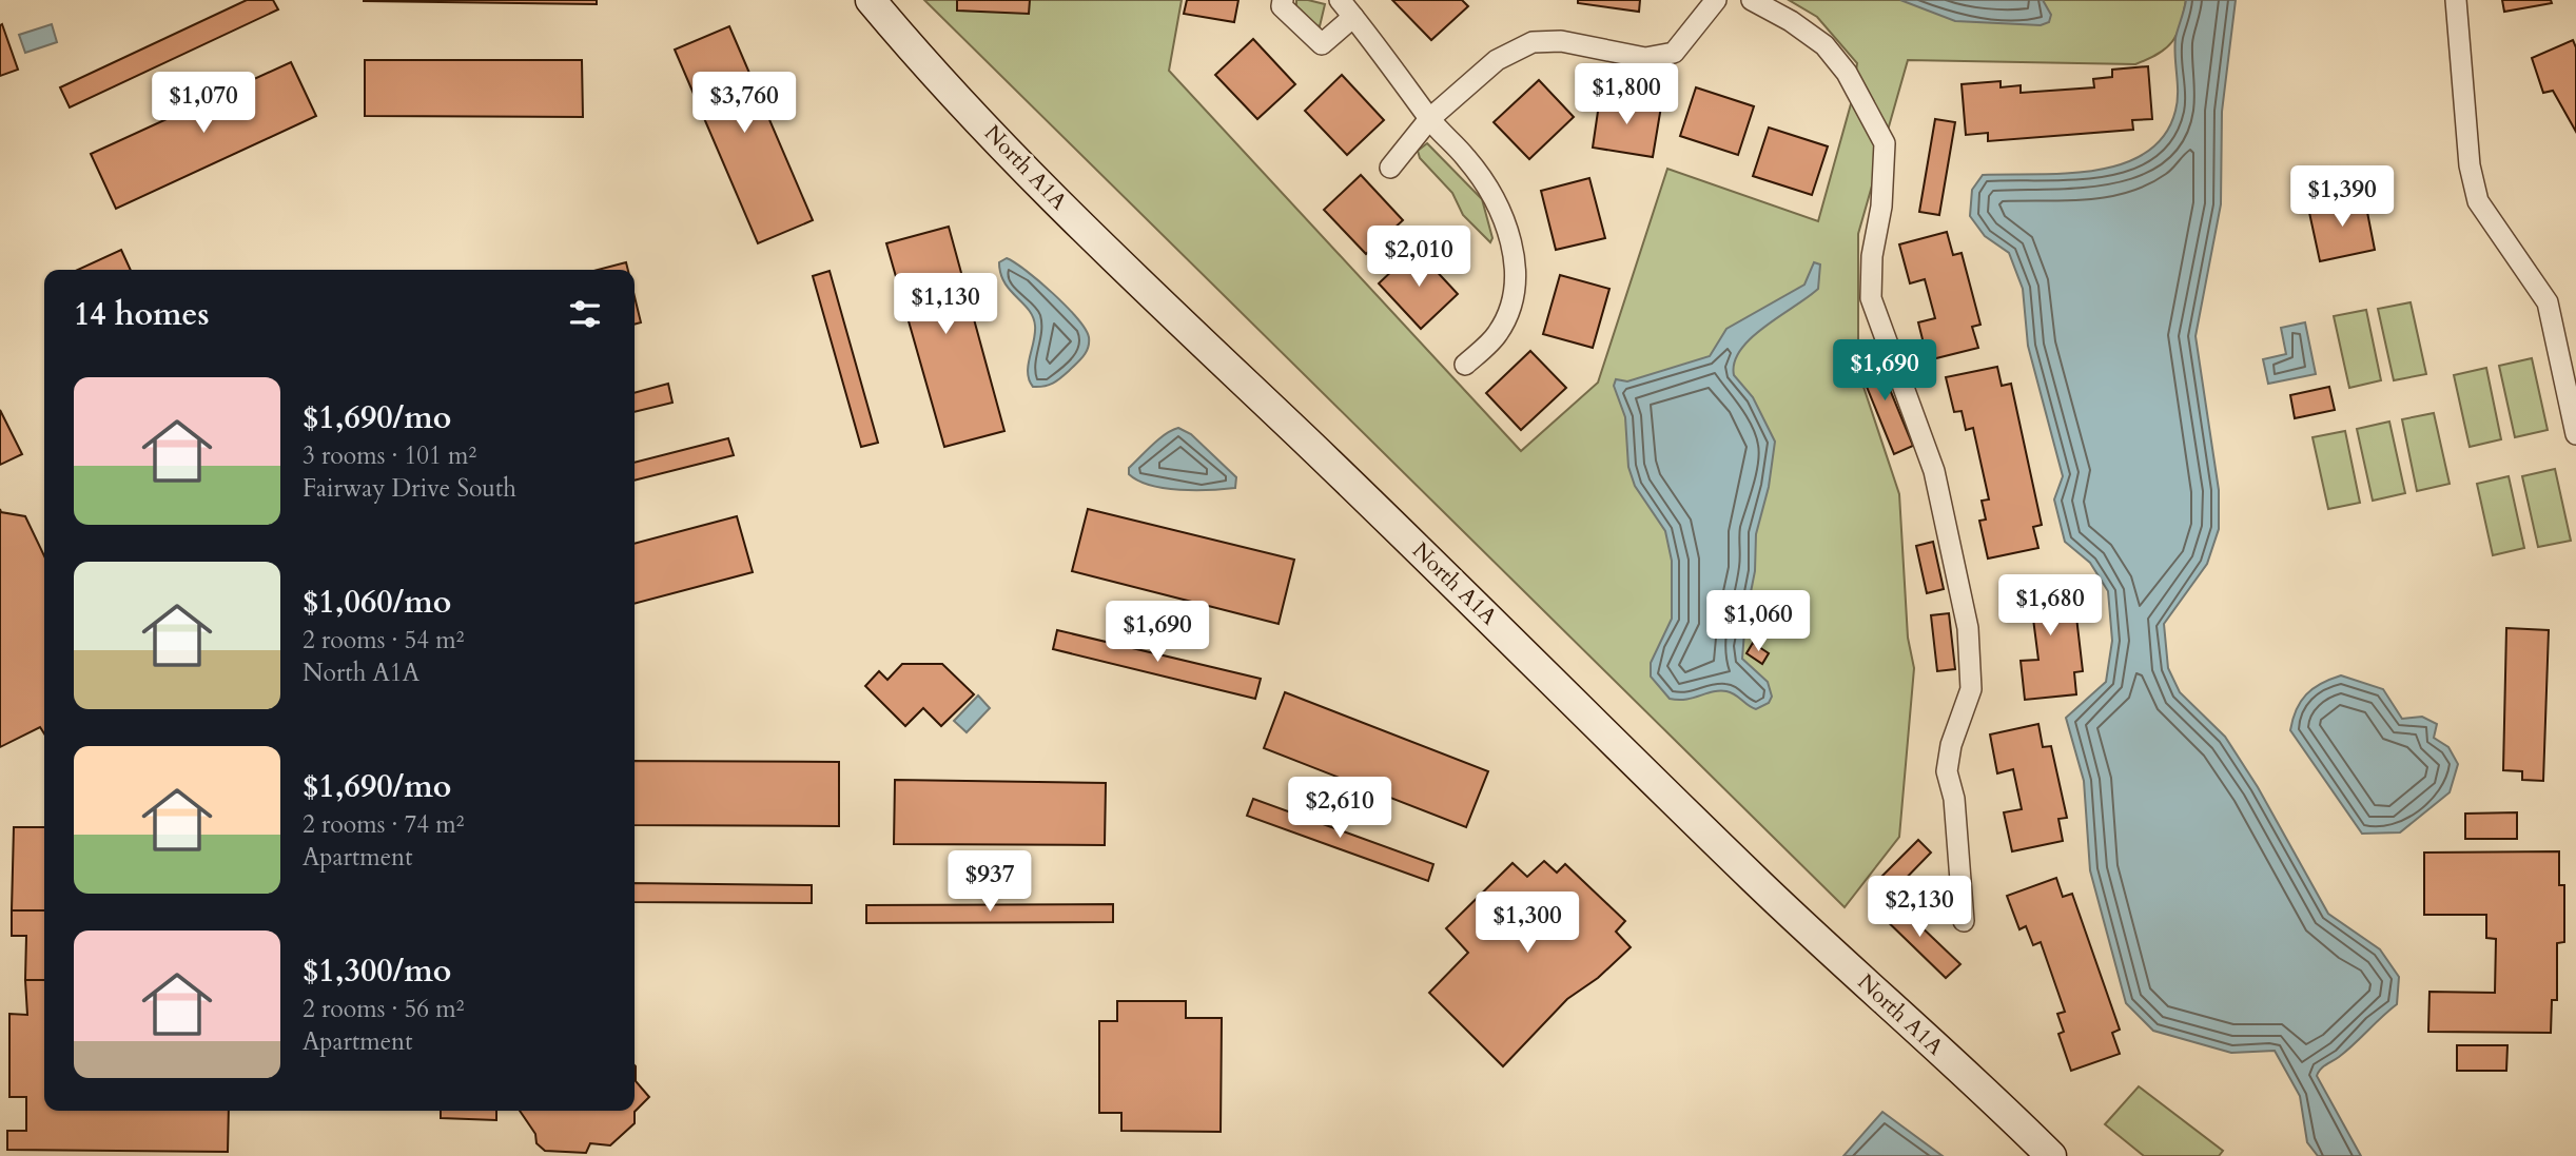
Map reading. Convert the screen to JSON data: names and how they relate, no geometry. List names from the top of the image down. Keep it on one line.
{"streets":{"street":["North A1A"]},"page":{"price":["$1,800","$1,070","$3,760","$1,390","$2,010","$1,130","$1,690","$1,680","$1,060","$1,690","$2,610","$937","$2,130","$1,300"],"heading":"14 homes","list":[{"name":"$1,690/mo","note":"3 rooms · 101 m² · Fairway Drive South"},{"name":"$1,060/mo","note":"2 rooms · 54 m² · North A1A"},{"name":"$1,690/mo","note":"2 rooms · 74 m² · Apartment"},{"name":"$1,300/mo","note":"2 rooms · 56 m² · Apartment"}]}}
